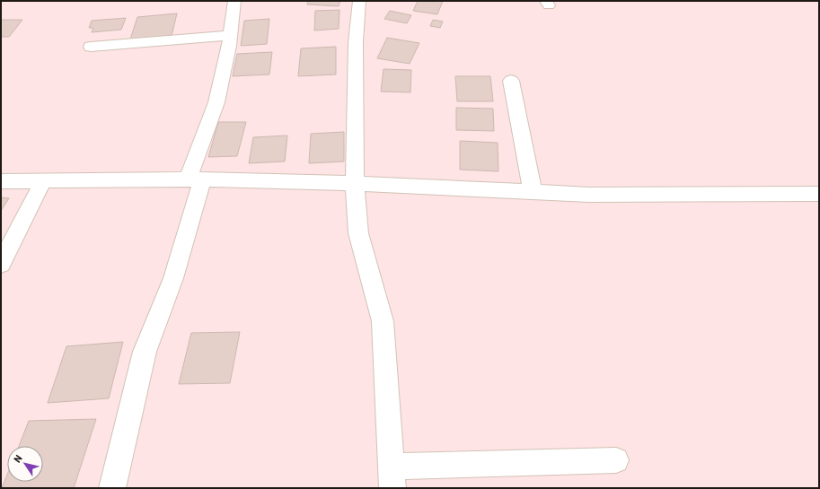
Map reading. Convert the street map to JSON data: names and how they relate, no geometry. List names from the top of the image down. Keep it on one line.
{"north":"top left"}
